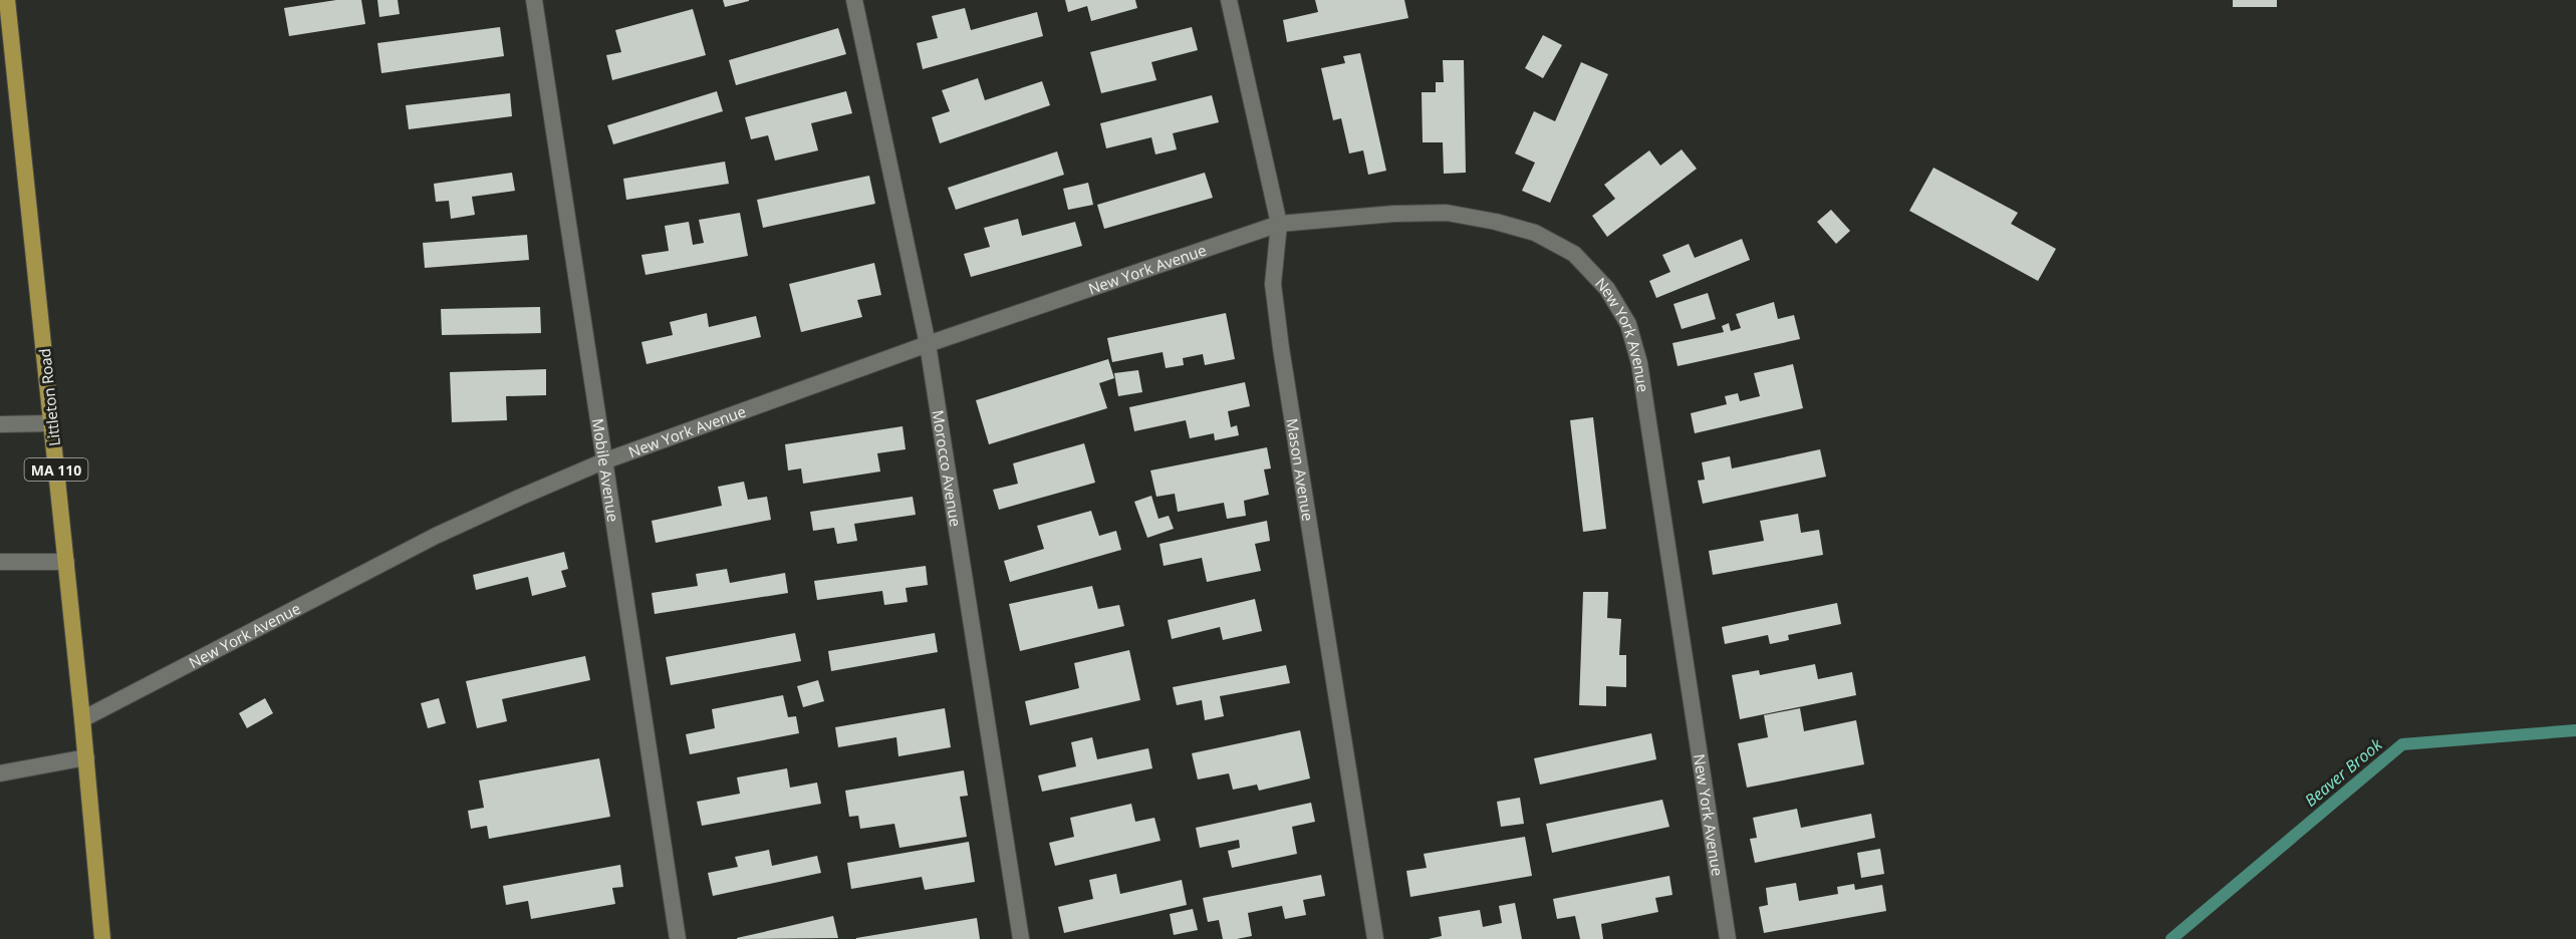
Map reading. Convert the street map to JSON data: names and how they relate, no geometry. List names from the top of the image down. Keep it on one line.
{"streets":{"main road":["Littleton Road","MA 110"],"street":["New York Avenue","Morocco Avenue","Mason Avenue","Mobile Avenue"]},"crossings":[["New York Avenue","Littleton Road"],["New York Avenue","Morocco Avenue"],["New York Avenue","Mason Avenue"],["New York Avenue","Mobile Avenue"]],"water":["Beaver Brook"]}
